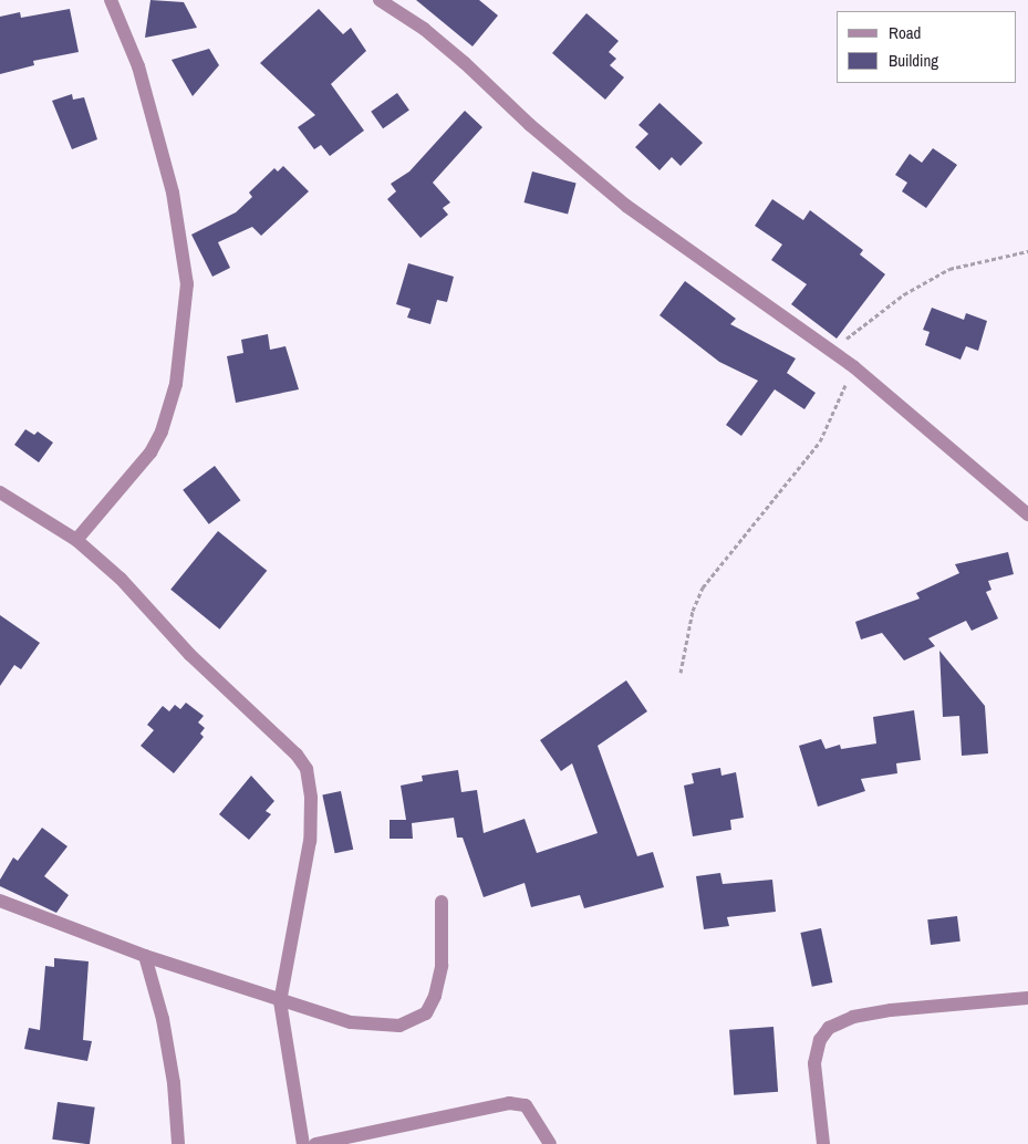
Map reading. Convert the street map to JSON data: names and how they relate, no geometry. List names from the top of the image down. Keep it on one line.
{"legend":["Road","Building"]}
